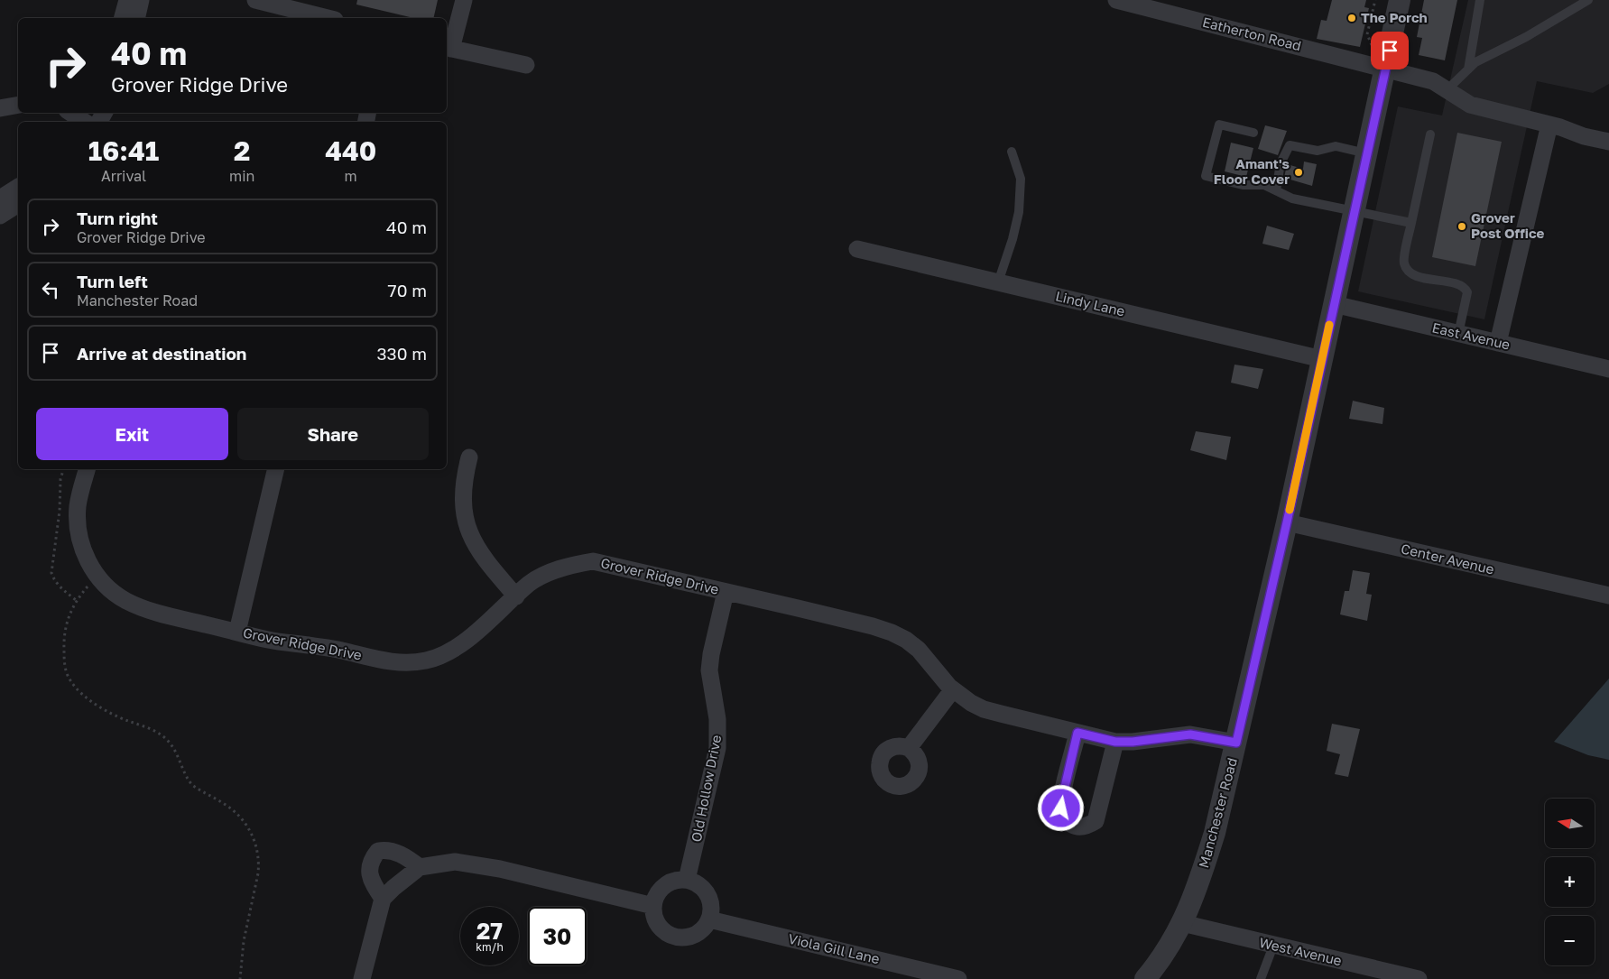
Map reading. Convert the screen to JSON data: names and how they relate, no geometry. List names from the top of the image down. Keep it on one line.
{"streets":{"street":["Eatherton Road","Lindy Lane","East Avenue","Center Avenue","Grover Ridge Drive","Old Hollow Drive","Manchester Road","Viola Gill Lane","West Avenue"]},"crossings":[["Eatherton Road","Manchester Road"],["Lindy Lane","Manchester Road"],["East Avenue","Manchester Road"],["Center Avenue","Manchester Road"],["Grover Ridge Drive","Old Hollow Drive"],["Grover Ridge Drive","Manchester Road"],["Old Hollow Drive","Viola Gill Lane"],["Manchester Road","West Avenue"]],"places":["The Porch","Amant's Floor Cover","Grover Post Office"],"north":"left","page":{"turn":["40 m","Grover Ridge Drive"],"eta":["16:41","Arrival","2","min","440","m"],"list":[{"name":"Turn right","note":"Grover Ridge Drive","value":"40 m"},{"name":"Turn left","note":"Manchester Road","value":"70 m"},{"name":"Arrive at destination","value":"330 m"}],"buttons":["Exit","Share"],"map_buttons":["+","−"],"speed":"27 km/h","limit":"30"}}
